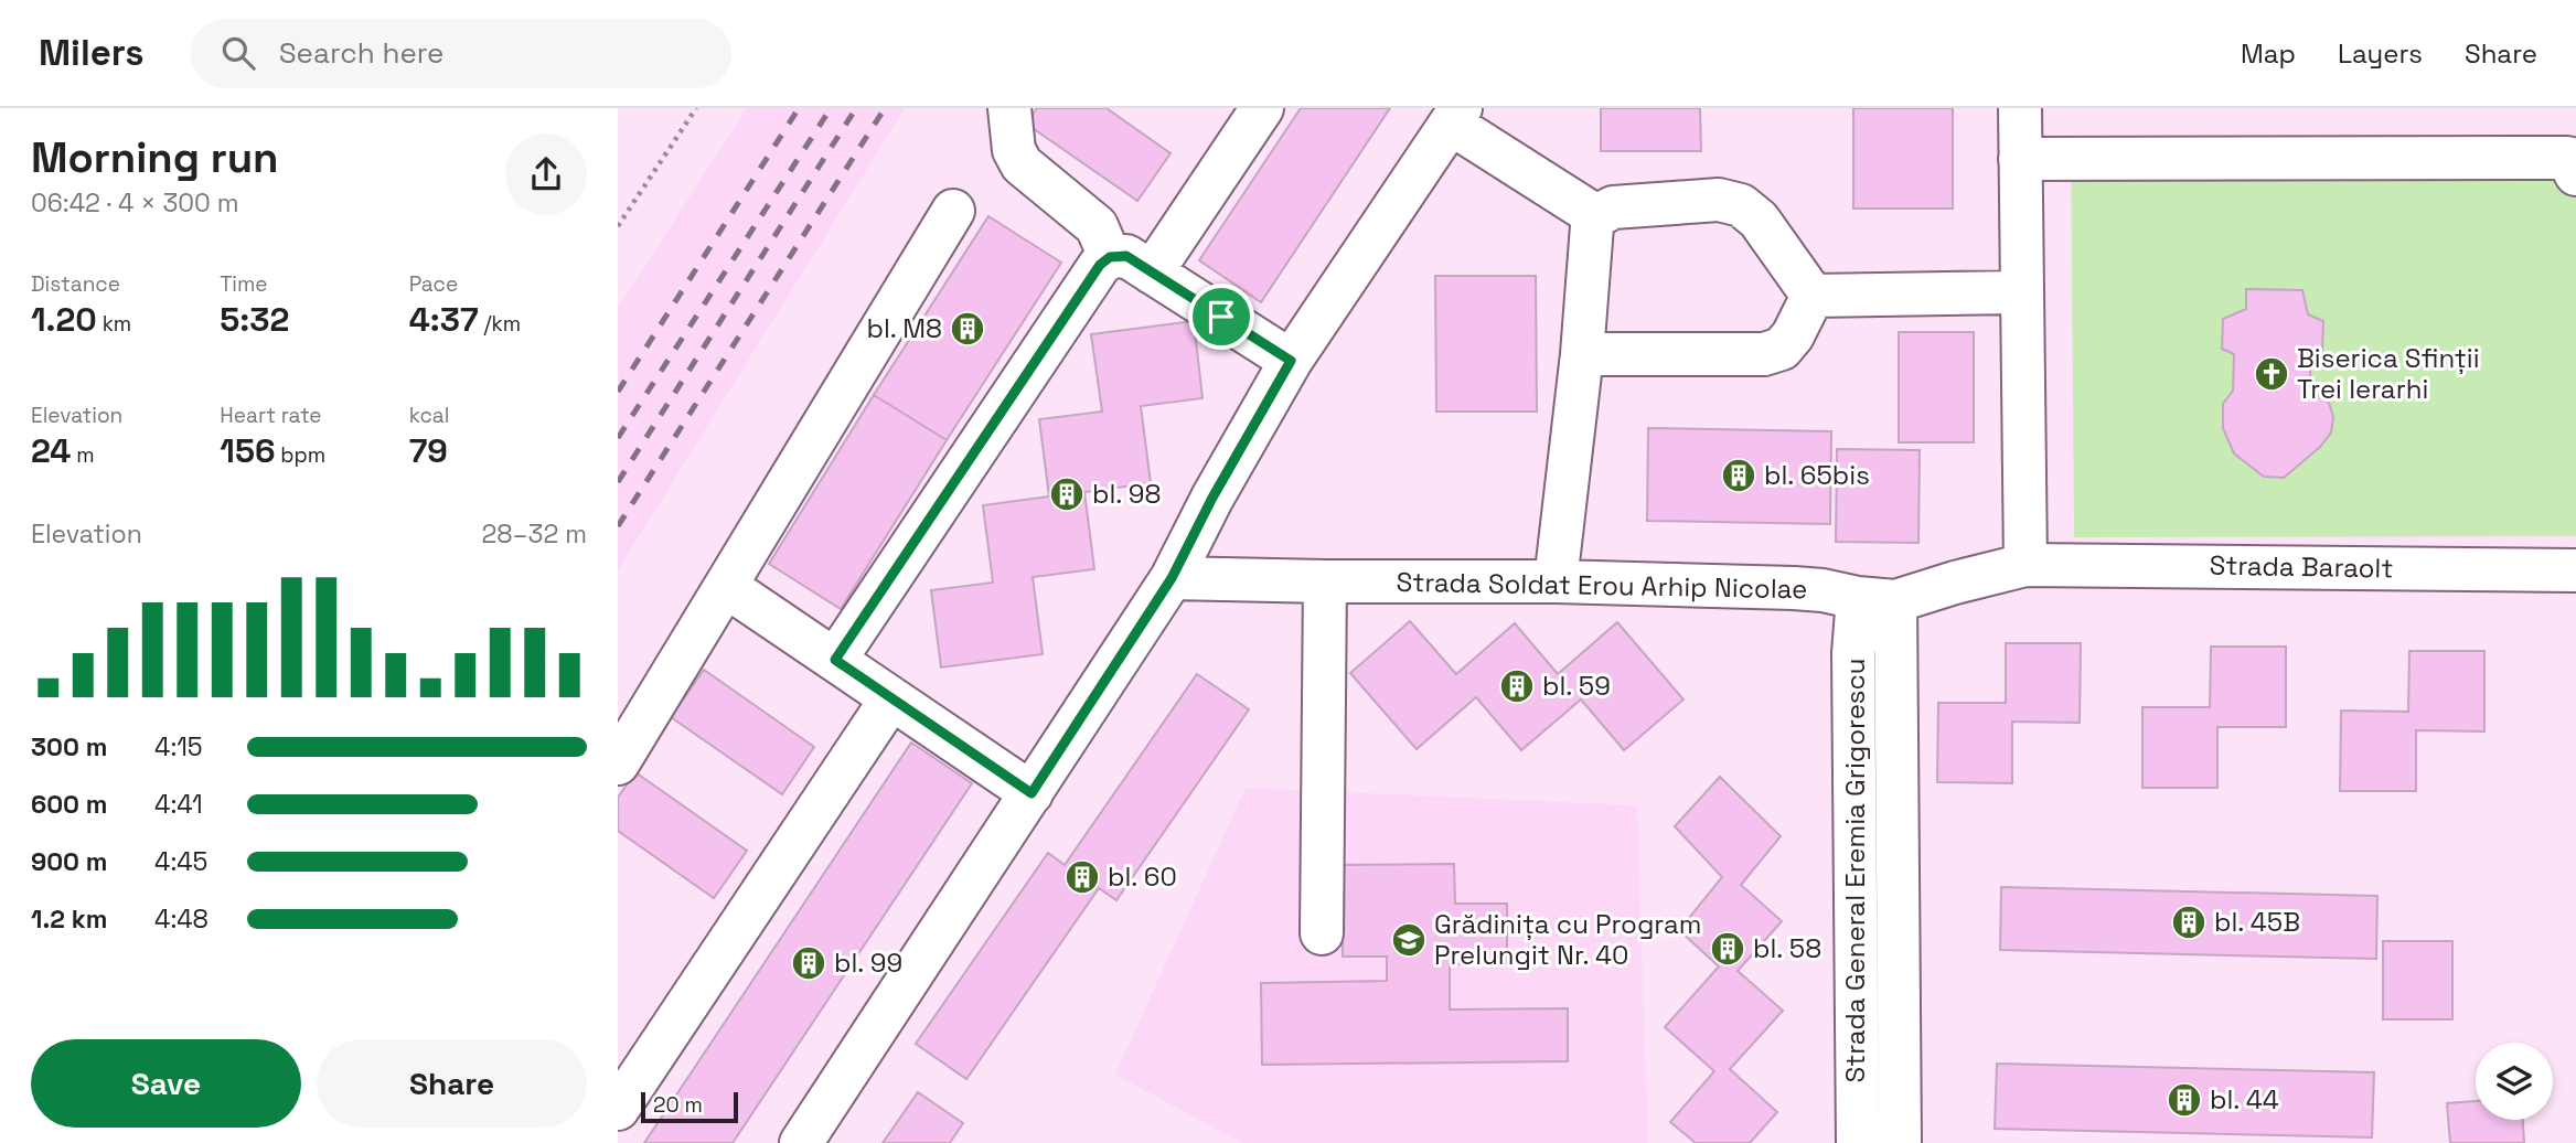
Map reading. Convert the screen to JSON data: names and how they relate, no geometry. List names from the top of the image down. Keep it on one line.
{"streets":{"street":["Strada Baraolt","Strada Soldat Erou Arhip Nicolae","Strada General Eremia Grigorescu"]},"crossings":[["Strada Baraolt","Strada Soldat Erou Arhip Nicolae"],["Strada Soldat Erou Arhip Nicolae","Strada General Eremia Grigorescu"]],"places":{"building":["bl. M8","bl. 65bis","bl. 98","bl. 59","bl. 60","bl. 45B","bl. 58","bl. 99","bl. 44"],"church":["Biserica Sfinții Trei Ierarhi"],"school or university":["Grădinița cu Program Prelungit Nr. 40"]},"scale_bar":"20 m","page":{"header":"Milers","search":"Search here","nav":["Map","Layers","Share"],"heading":["Morning run","06:42 · 4 × 300 m"],"stats":[["Distance","1.20 km"],["Time","5:32"],["Pace","4:37 /km"],["Elevation","24 m"],["Heart rate","156 bpm"],["kcal","79"]],"chart":["Elevation","28–32 m"],"list":[{"name":"300 m","note":"4:15"},{"name":"600 m","note":"4:41"},{"name":"900 m","note":"4:45"},{"name":"1.2 km","note":"4:48"}],"buttons":["Save","Share"],"scale":"20 m"}}
